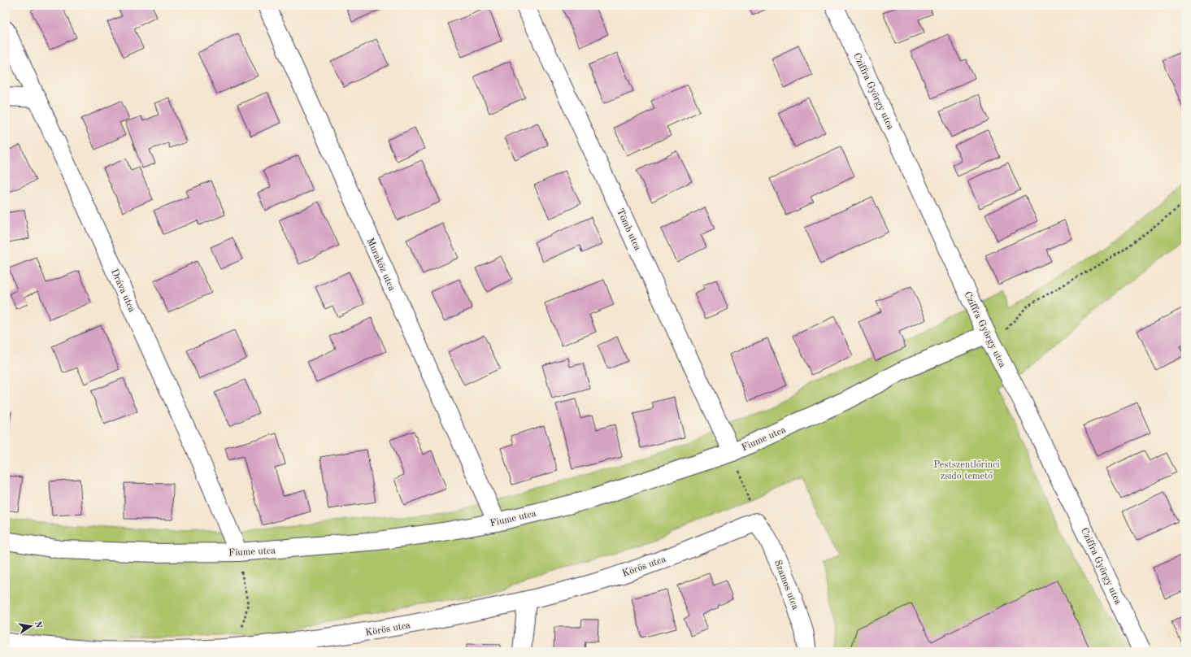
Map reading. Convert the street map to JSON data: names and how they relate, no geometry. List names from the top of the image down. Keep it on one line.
{"streets":{"street":["Cziffra György utca","Tömb utca","Muraköz utca","Dráva utca","Fiume utca","Körös utca","Szamos utca"]},"crossings":[["Cziffra György utca","Fiume utca"],["Tömb utca","Fiume utca"],["Muraköz utca","Fiume utca"],["Dráva utca","Fiume utca"],["Körös utca","Szamos utca"]],"parks":["Pestszentlőrinci zsidó temető"],"north":"right"}
